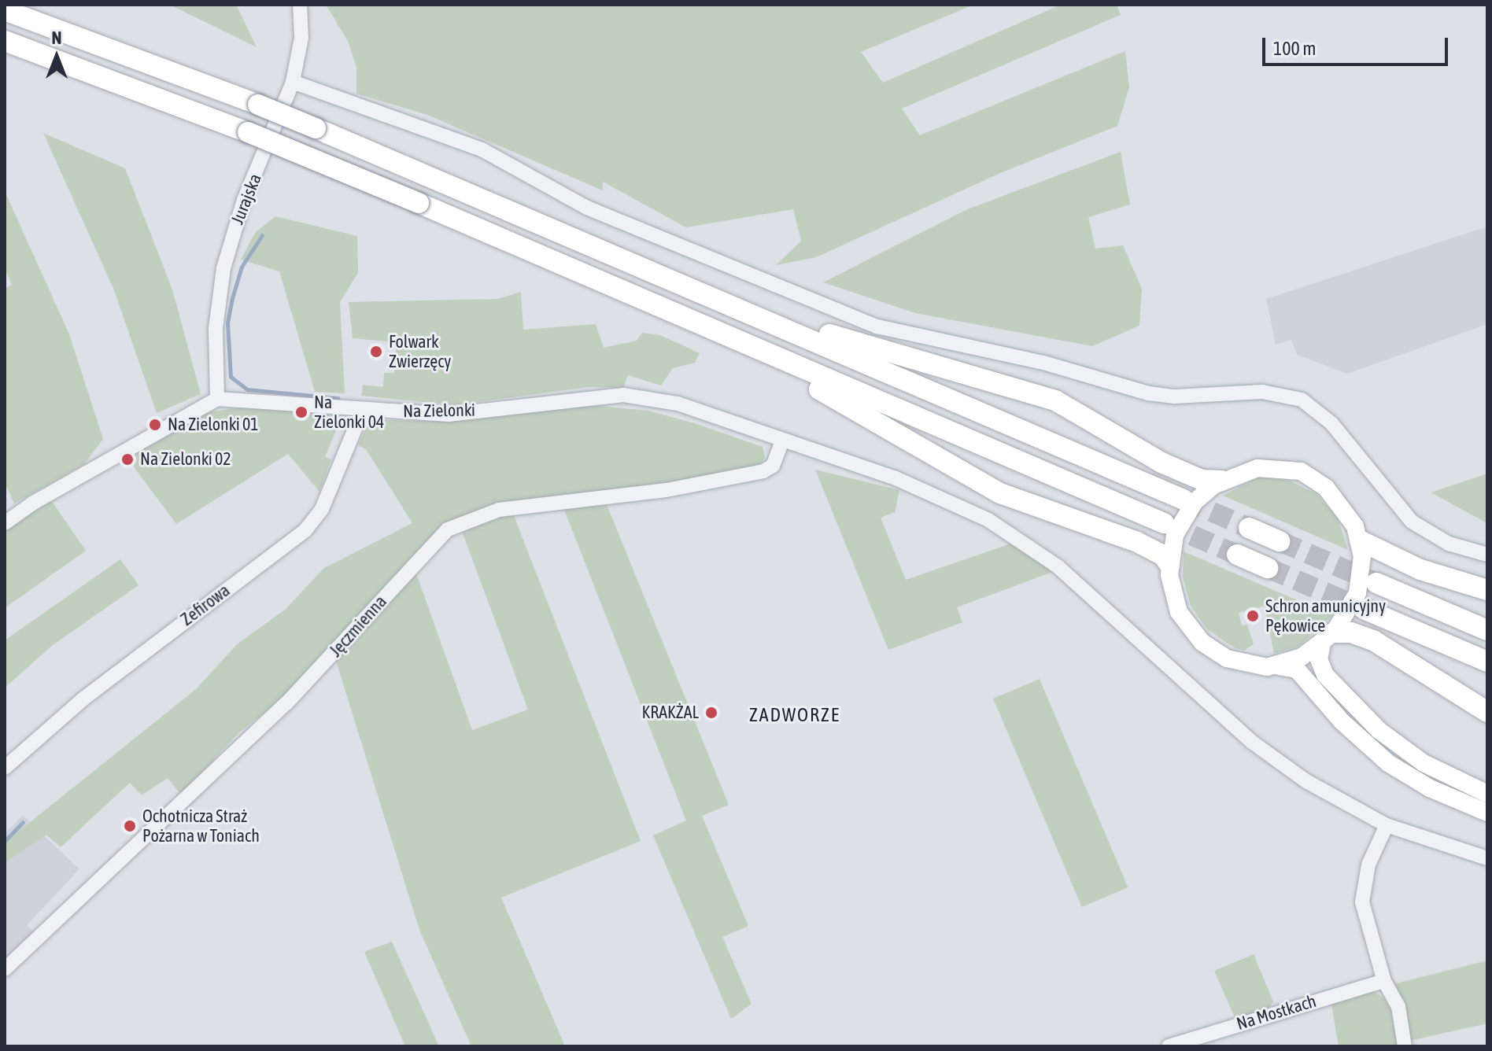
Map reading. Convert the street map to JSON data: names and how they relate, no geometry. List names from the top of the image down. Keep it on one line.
{"streets":{"street":["Jurajska","Na Zielonki","Zefirowa","Jęczmienna","Na Mostkach"]},"crossings":[["Jurajska","Na Zielonki"],["Na Zielonki","Zefirowa"],["Na Zielonki","Jęczmienna"]],"districts":["ZADWORZE"],"places":["Folwark Zwierzęcy","Na Zielonki 04","Na Zielonki 01","Na Zielonki 02","Schron amunicyjny Pękowice","KRAKŻAL","Ochotnicza Straż Pożarna w Toniach"],"scale_bar":"100 m","north":"top"}
